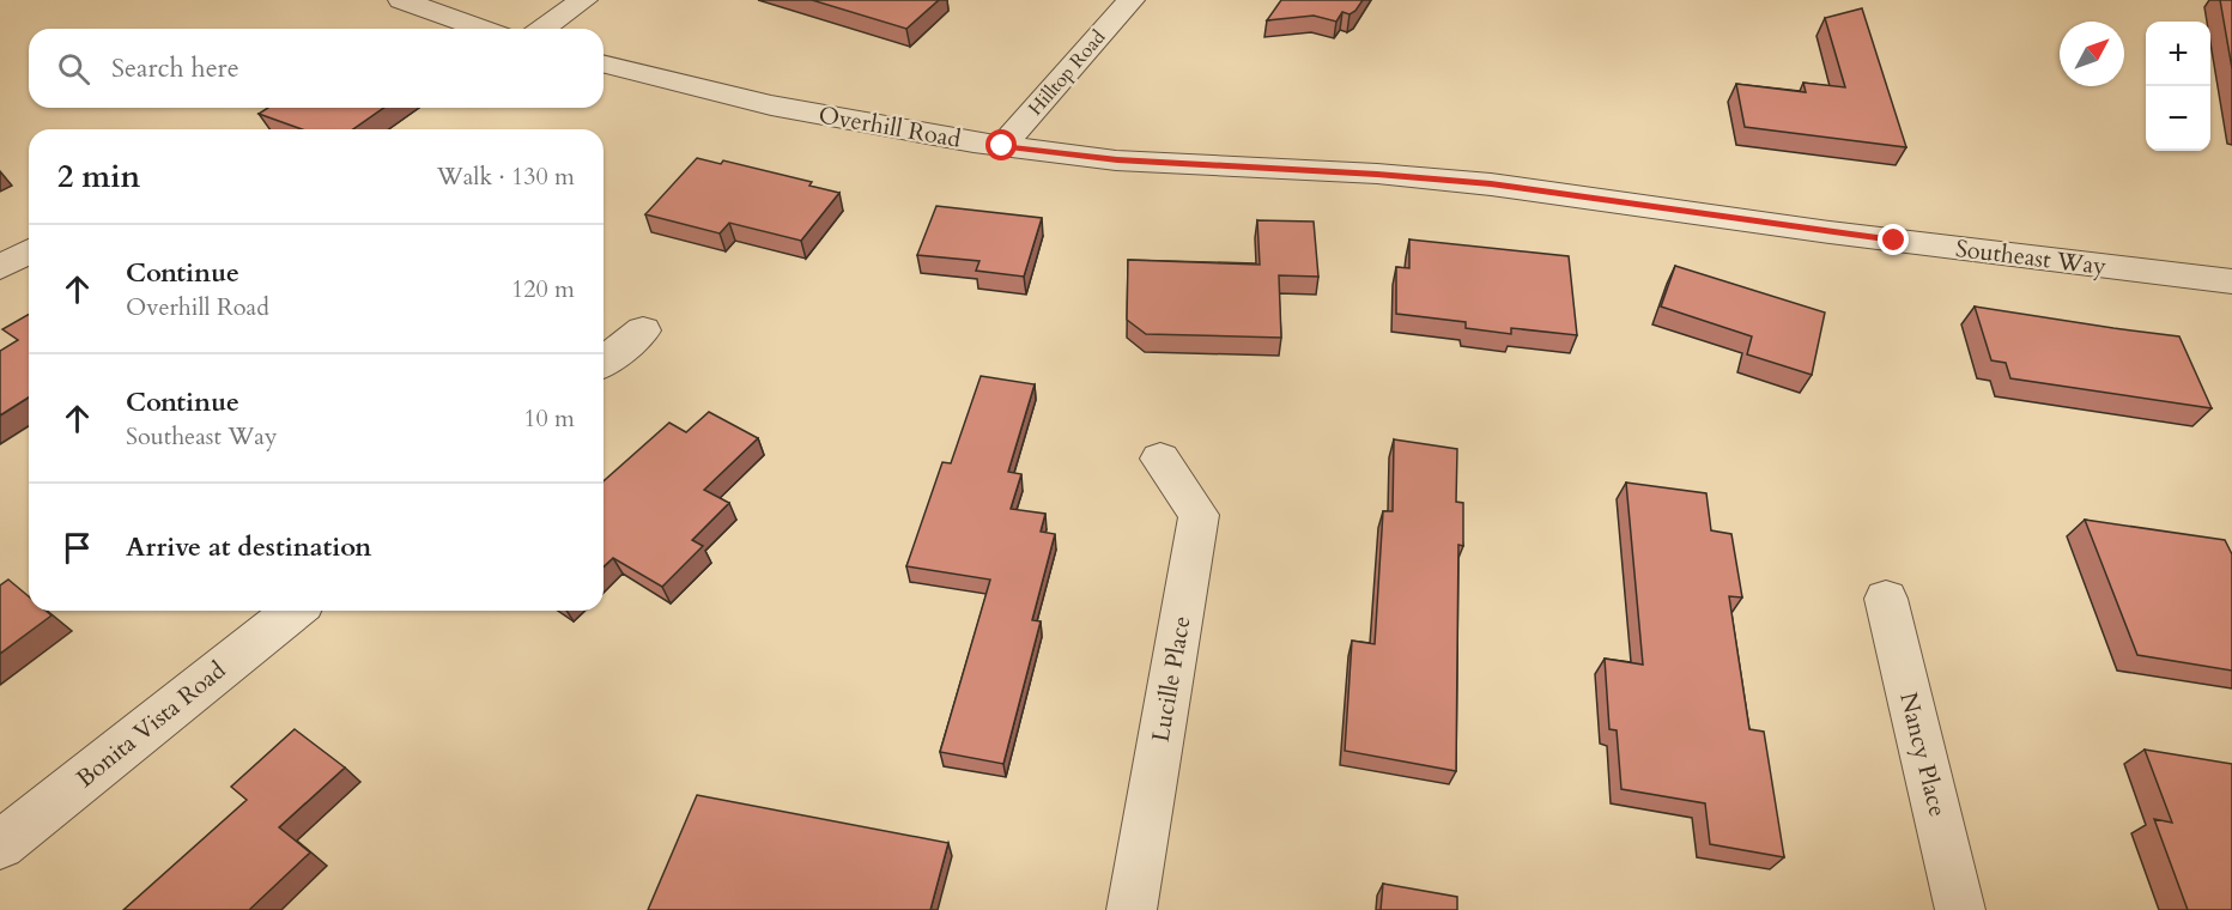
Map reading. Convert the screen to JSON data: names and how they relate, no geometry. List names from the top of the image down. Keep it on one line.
{"streets":{"street":["Hilltop Road","Overhill Road","Southeast Way","Lucille Place","Bonita Vista Road","Nancy Place"]},"crossings":[["Hilltop Road","Overhill Road"],["Overhill Road","Southeast Way"]],"north":"top right","page":{"map_buttons":["+","−"],"search":"Search here","heading":["2 min","Walk · 130 m"],"list":[["Continue","Overhill Road","120 m"],["Continue","Southeast Way","10 m"],"Arrive at destination"]}}
